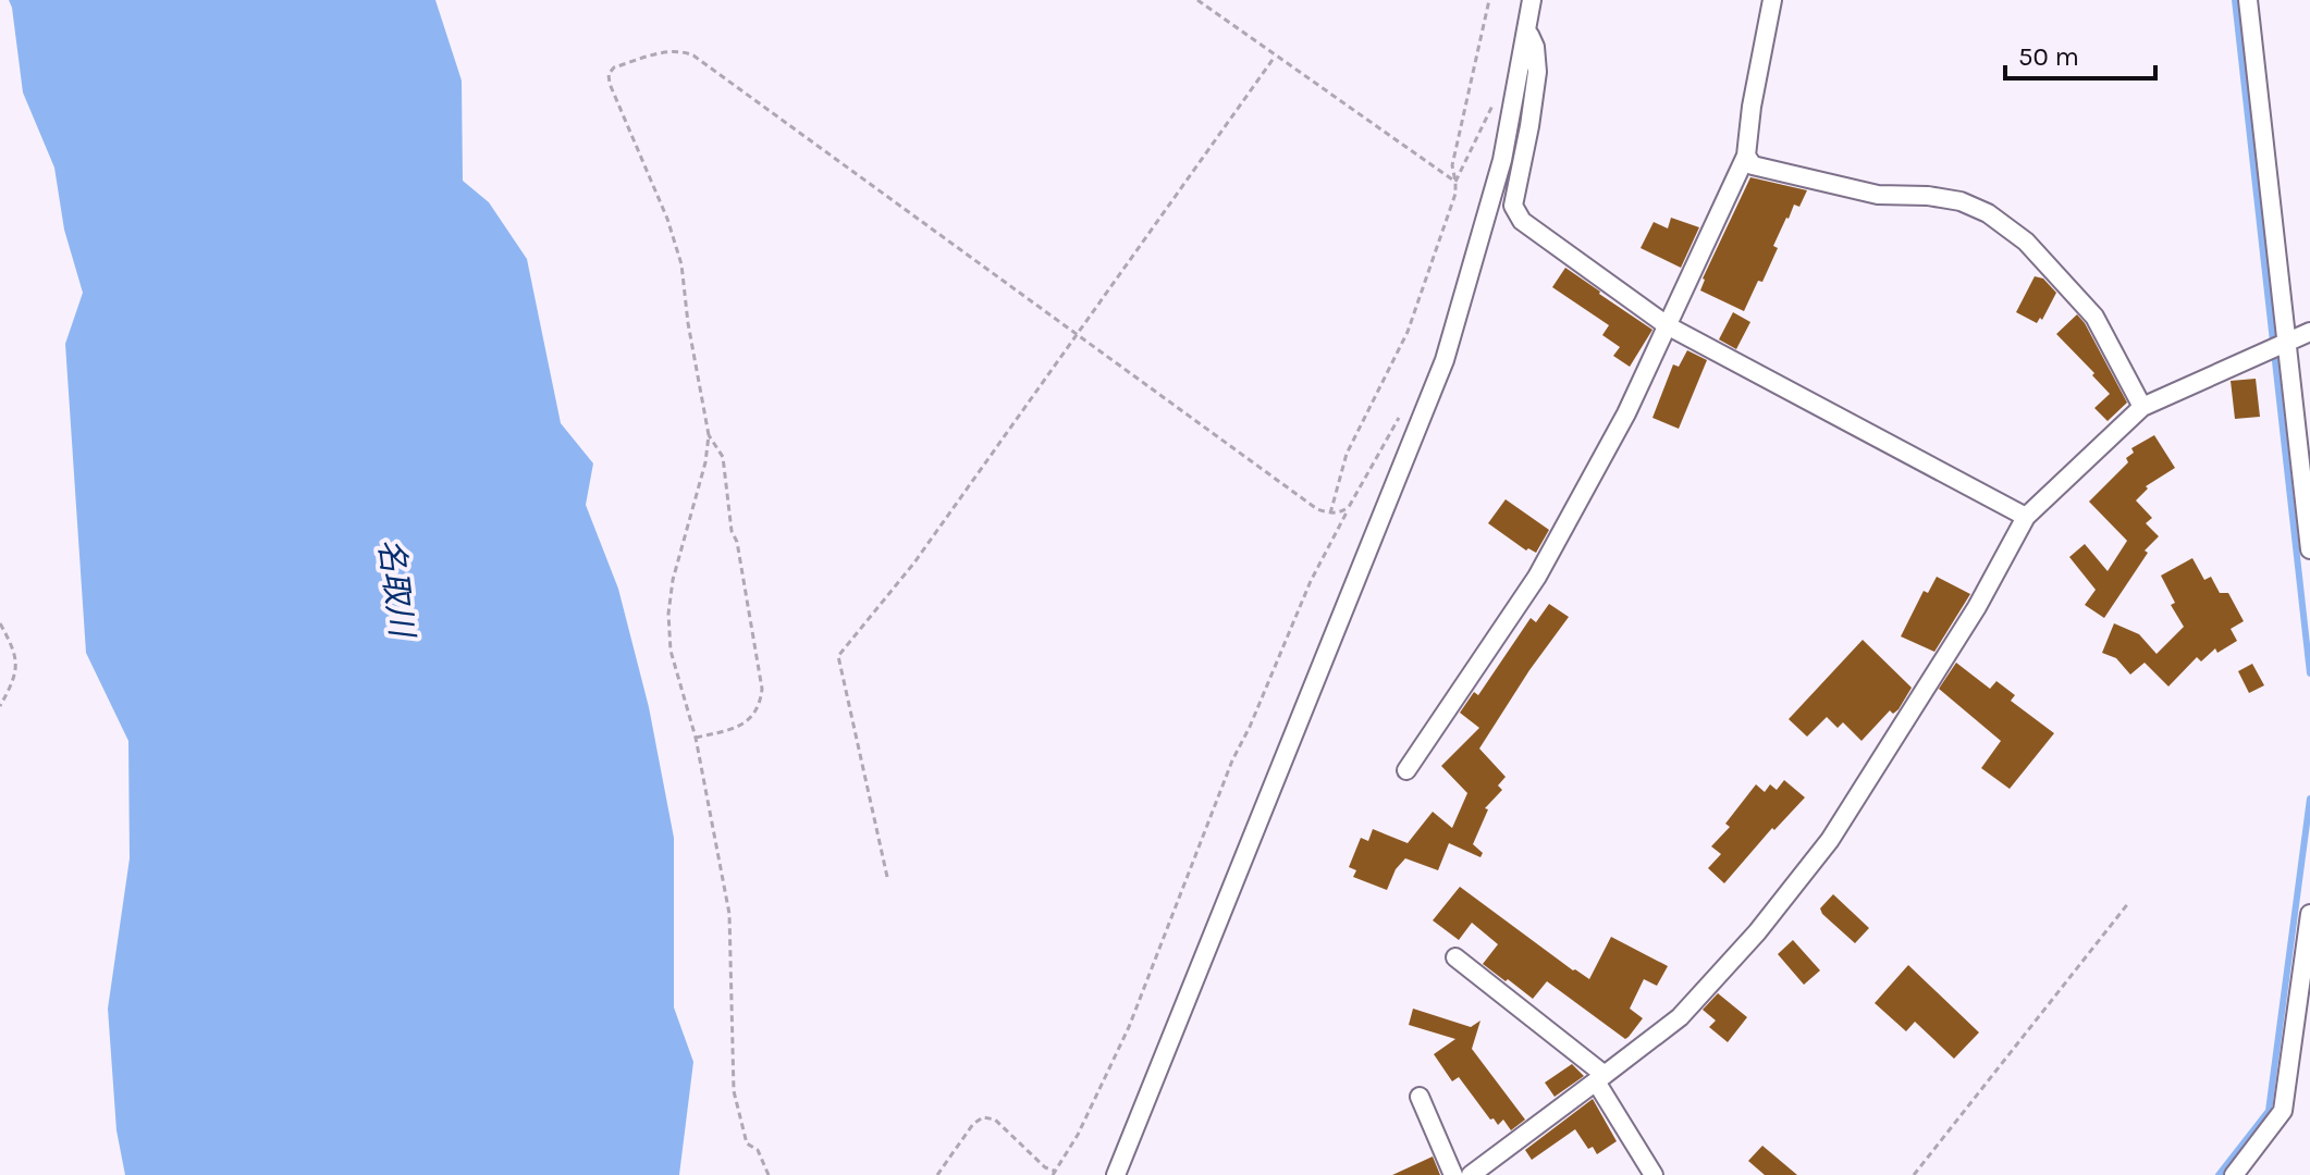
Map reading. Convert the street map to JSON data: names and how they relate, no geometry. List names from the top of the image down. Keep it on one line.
{"water":["名取川"],"scale_bar":"50 m"}
